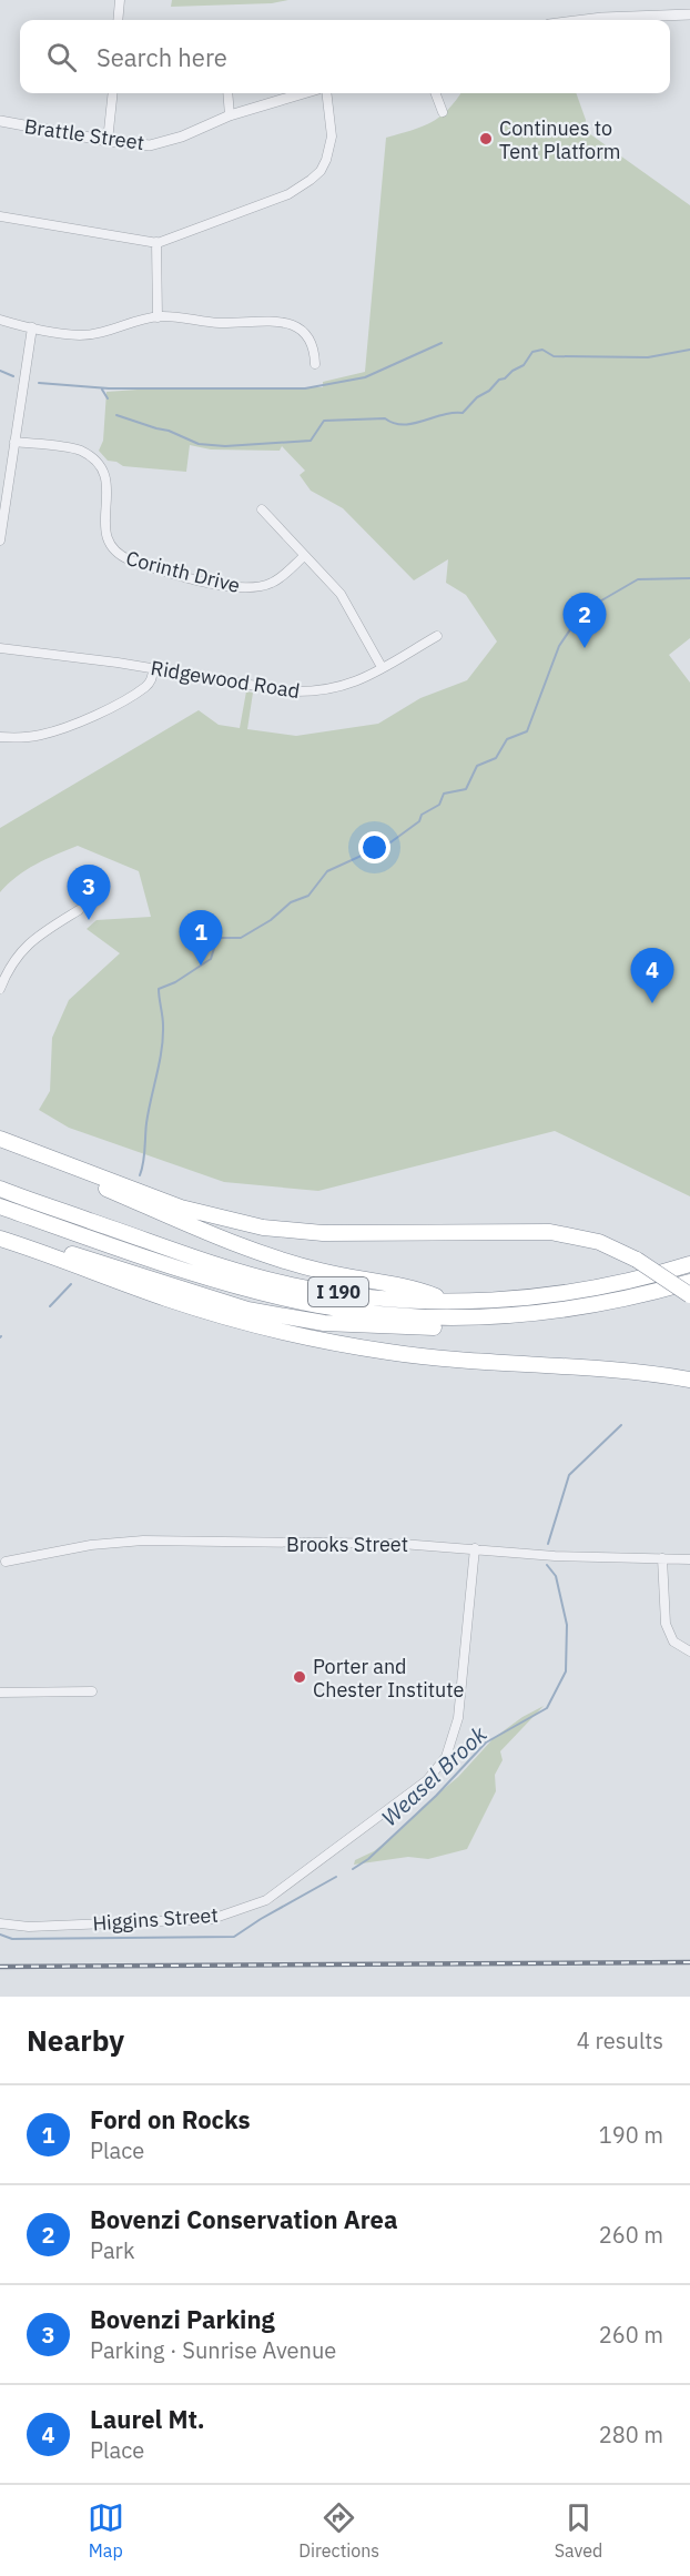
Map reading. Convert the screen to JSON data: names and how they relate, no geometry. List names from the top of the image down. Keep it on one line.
{"streets":{"highway":["I 190"],"street":["Brattle Street","Corinth Drive","Ridgewood Road","Brooks Street","Higgins Street"]},"crossings":[["Brooks Street","Higgins Street"]],"water":["Weasel Brook"],"places":["Continues to Tent Platform","Porter and Chester Institute"],"page":{"search":"Search here","pins":["2","3","1","4"],"heading":["Nearby","4 results"],"list":[{"mark":"1","name":"Ford on Rocks","note":"Place","value":"190 m"},{"mark":"2","name":"Bovenzi Conservation Area","note":"Park","value":"260 m"},{"mark":"3","name":"Bovenzi Parking","note":"Parking · Sunrise Avenue","value":"260 m"},{"mark":"4","name":"Laurel Mt.","note":"Place","value":"280 m"}],"nav":["Map","Directions","Saved"]}}
